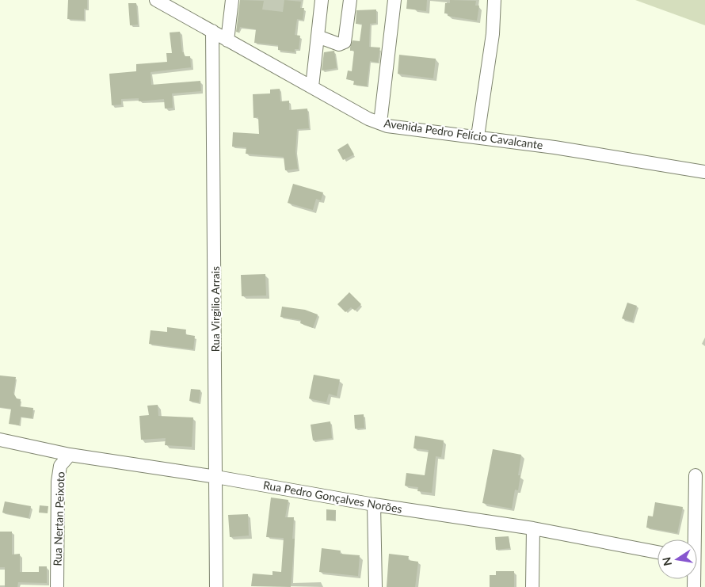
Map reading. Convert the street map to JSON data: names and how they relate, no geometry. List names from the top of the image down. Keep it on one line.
{"streets":{"street":["Avenida Pedro Felício Cavalcante","Rua Virgilio Arrais","Rua Pedro Gonçalves Norões","Rua Nertan Peixoto"]},"crossings":[["Avenida Pedro Felício Cavalcante","Rua Virgilio Arrais"],["Rua Virgilio Arrais","Rua Pedro Gonçalves Norões"],["Rua Pedro Gonçalves Norões","Rua Nertan Peixoto"]],"north":"left"}
